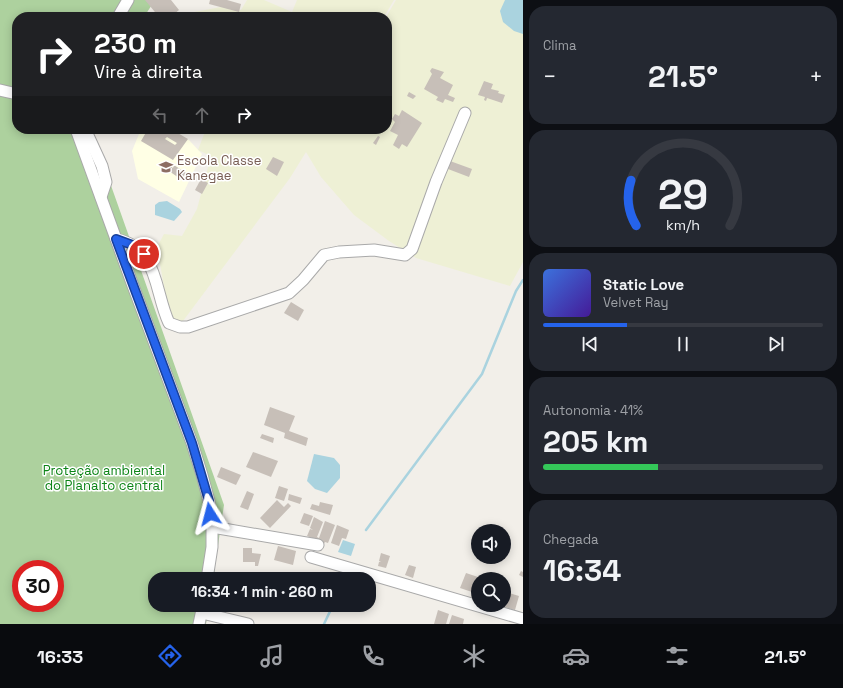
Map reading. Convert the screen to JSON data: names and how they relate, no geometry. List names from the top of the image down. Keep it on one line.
{"parks":["Proteção ambiental do Planalto central"],"places":{"school or university":["Escola Classe Kanegae"]},"page":{"tile":["Clima",["Autonomia · 41%","205 km"],["Chegada","16:34"]],"turn":["230 m","Vire à direita"],"heat":["−","21.5°","+"],"song":["Static Love","Velvet Ray"],"limit":"30","trip":"16:34 · 1 min · 260 m","tabs":["16:33","21.5°"],"gauge":["29","km/h"]}}
